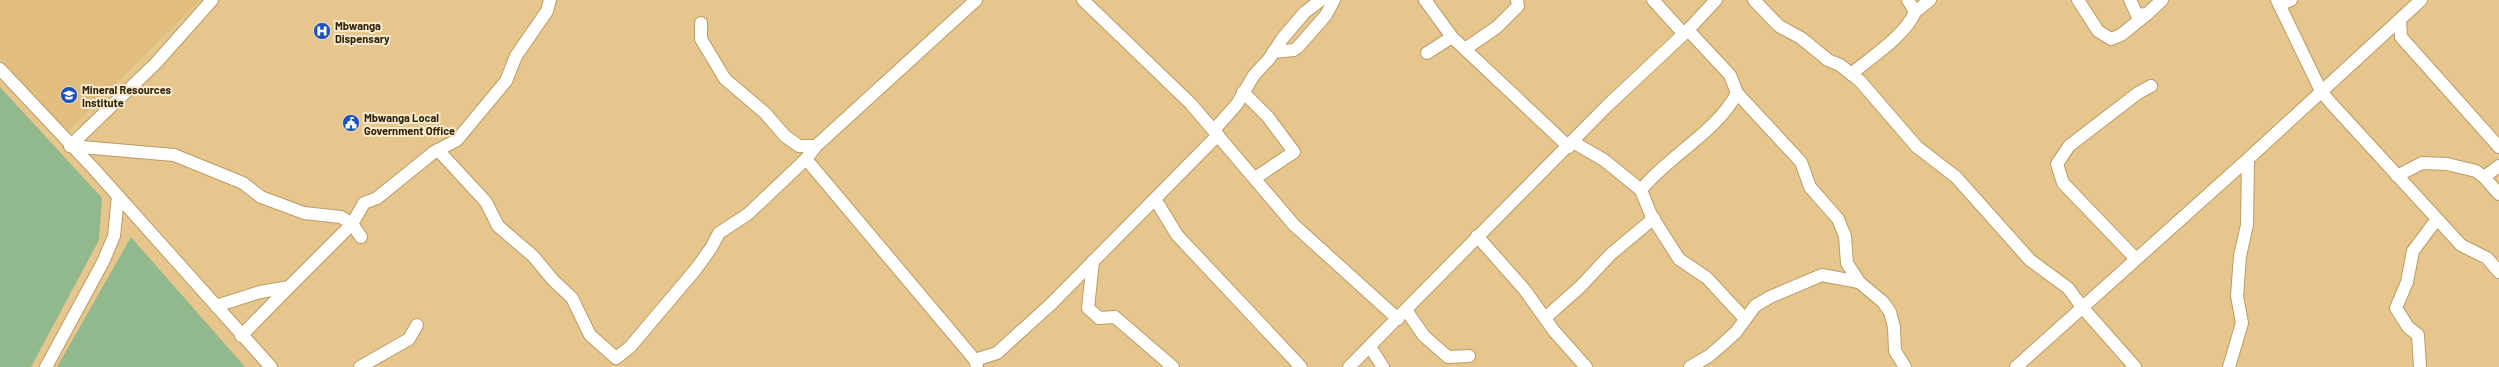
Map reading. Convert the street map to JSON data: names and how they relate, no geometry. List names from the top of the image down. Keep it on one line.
{"places":{"hospital":["Mbwanga Dispensary"],"school or university":["Mineral Resources Institute"],"public building":["Mbwanga Local Government Office"]}}
